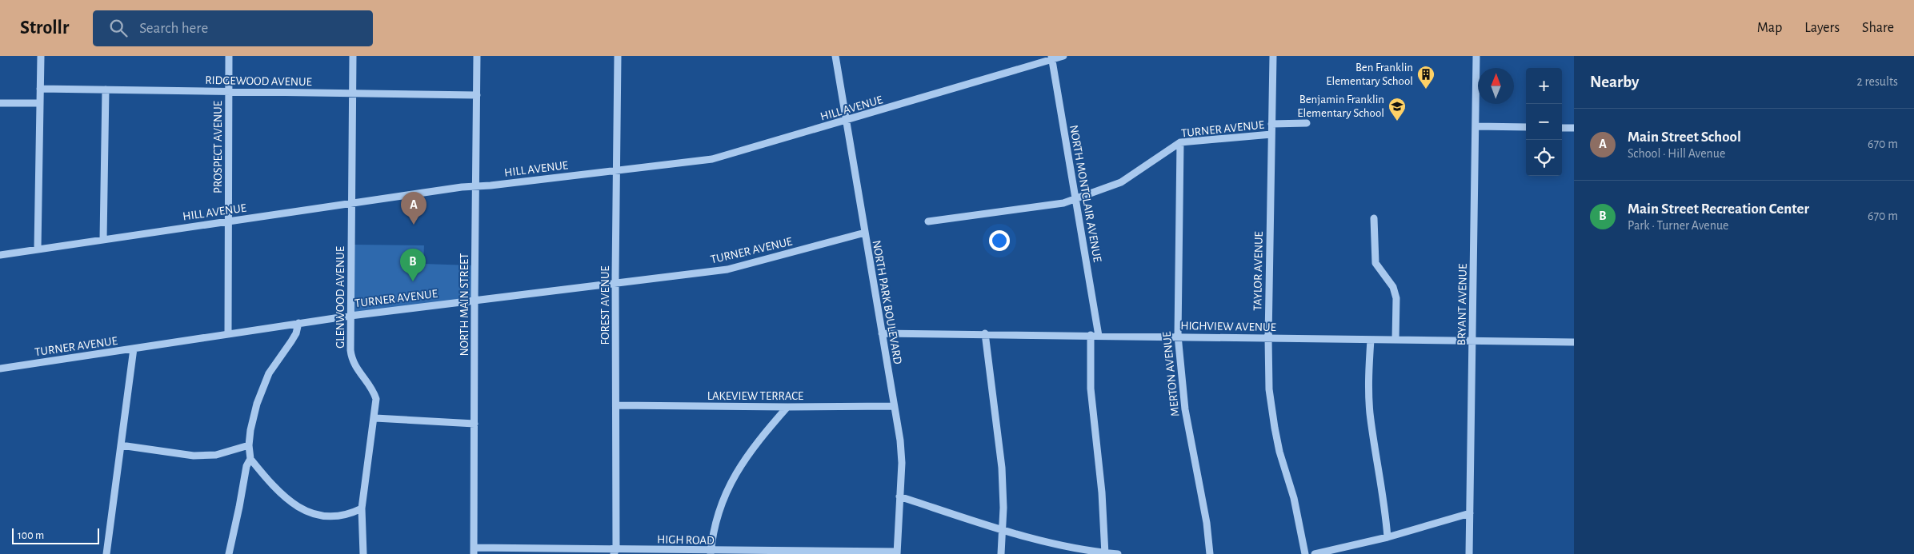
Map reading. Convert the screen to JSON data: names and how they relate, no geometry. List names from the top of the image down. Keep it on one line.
{"streets":{"street":["RIDGEWOOD AVENUE","HILL AVENUE","TURNER AVENUE","PROSPECT AVENUE","NORTH MONTCLAIR AVENUE","TAYLOR AVENUE","GLENWOOD AVENUE","NORTH PARK BOULEVARD","NORTH MAIN STREET","BRYANT AVENUE","FOREST AVENUE","HIGHVIEW AVENUE","MERTON AVENUE","LAKEVIEW TERRACE","HIGH ROAD"]},"crossings":[["RIDGEWOOD AVENUE","PROSPECT AVENUE"],["RIDGEWOOD AVENUE","GLENWOOD AVENUE"],["RIDGEWOOD AVENUE","NORTH MAIN STREET"],["HILL AVENUE","PROSPECT AVENUE"],["HILL AVENUE","NORTH MONTCLAIR AVENUE"],["HILL AVENUE","GLENWOOD AVENUE"],["HILL AVENUE","NORTH PARK BOULEVARD"],["HILL AVENUE","NORTH MAIN STREET"],["HILL AVENUE","FOREST AVENUE"],["TURNER AVENUE","PROSPECT AVENUE"],["TURNER AVENUE","NORTH MONTCLAIR AVENUE"],["TURNER AVENUE","TAYLOR AVENUE"],["TURNER AVENUE","GLENWOOD AVENUE"],["TURNER AVENUE","NORTH PARK BOULEVARD"],["TURNER AVENUE","NORTH MAIN STREET"],["TURNER AVENUE","FOREST AVENUE"],["TURNER AVENUE","MERTON AVENUE"],["NORTH MONTCLAIR AVENUE","HIGHVIEW AVENUE"],["TAYLOR AVENUE","HIGHVIEW AVENUE"],["NORTH PARK BOULEVARD","HIGHVIEW AVENUE"],["NORTH PARK BOULEVARD","LAKEVIEW TERRACE"],["NORTH PARK BOULEVARD","HIGH ROAD"],["NORTH MAIN STREET","HIGH ROAD"],["BRYANT AVENUE","HIGHVIEW AVENUE"],["FOREST AVENUE","LAKEVIEW TERRACE"],["FOREST AVENUE","HIGH ROAD"],["HIGHVIEW AVENUE","MERTON AVENUE"]],"places":{"building":["Ben Franklin Elementary School"],"school or university":["Benjamin Franklin Elementary School"]},"scale_bar":"100 m","north":"top","page":{"header":"Strollr","search":"Search here","nav":["Map","Layers","Share"],"heading":["Nearby","2 results"],"map_buttons":["+","−"],"list":[{"mark":"A","name":"Main Street School","note":"School · Hill Avenue","value":"670 m"},{"mark":"B","name":"Main Street Recreation Center","note":"Park · Turner Avenue","value":"670 m"}],"pins":["A","B"],"scale":"100 m"}}
